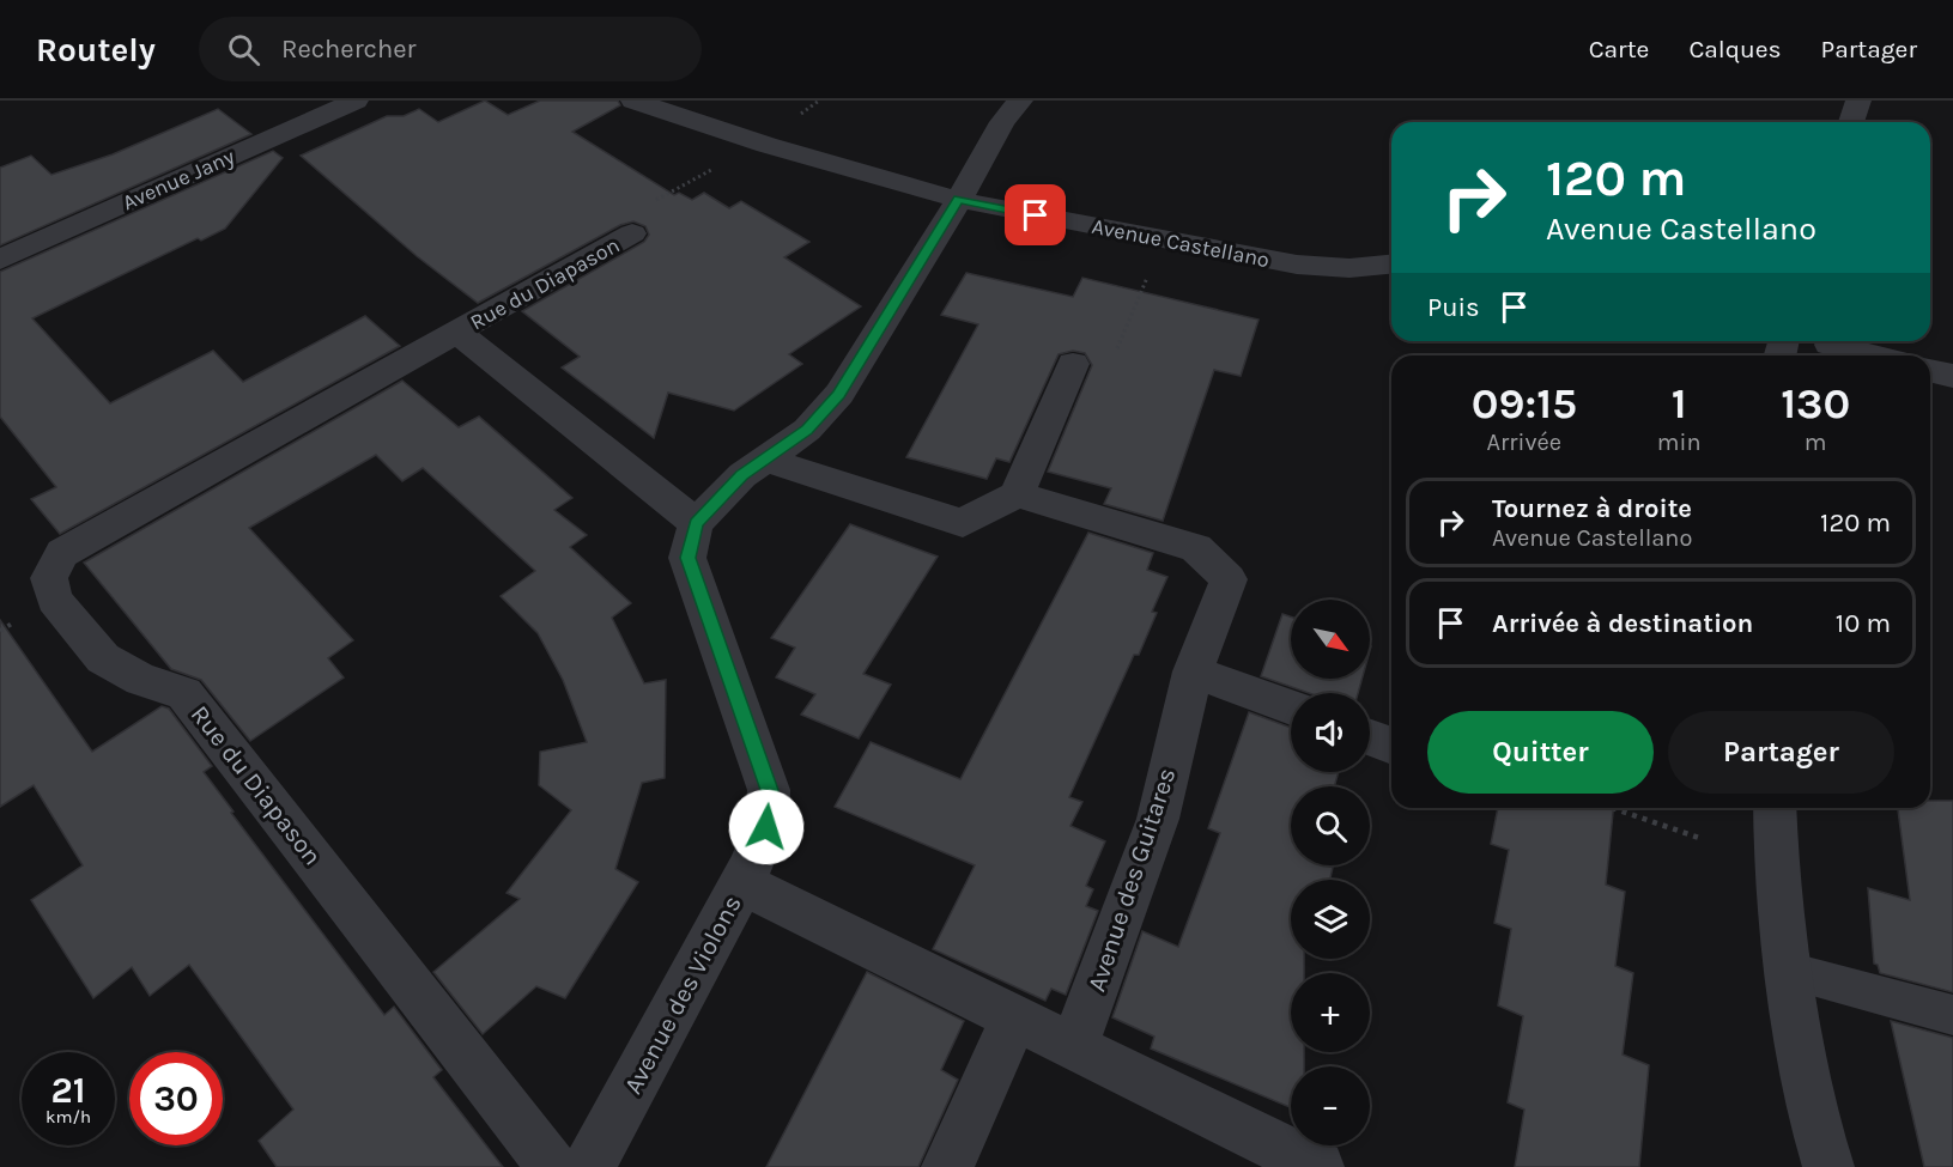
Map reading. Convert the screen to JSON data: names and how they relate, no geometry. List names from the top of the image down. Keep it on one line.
{"streets":{"street":["Avenue Jany","Avenue Castellano","Rue du Diapason","Avenue des Guitares","Avenue des Violons"]},"crossings":[["Rue du Diapason","Avenue des Violons"]],"north":"bottom right","page":{"header":"Routely","search":"Rechercher","nav":["Carte","Calques","Partager"],"turn":["120 m","Avenue Castellano"],"then":"Puis","eta":["09:15","Arrivée","1","min","130","m"],"list":[{"name":"Tournez à droite","note":"Avenue Castellano","value":"120 m"},{"name":"Arrivée à destination","value":"10 m"}],"map_buttons":["+","−"],"buttons":["Quitter","Partager"],"speed":"21 km/h","limit":"30"}}
